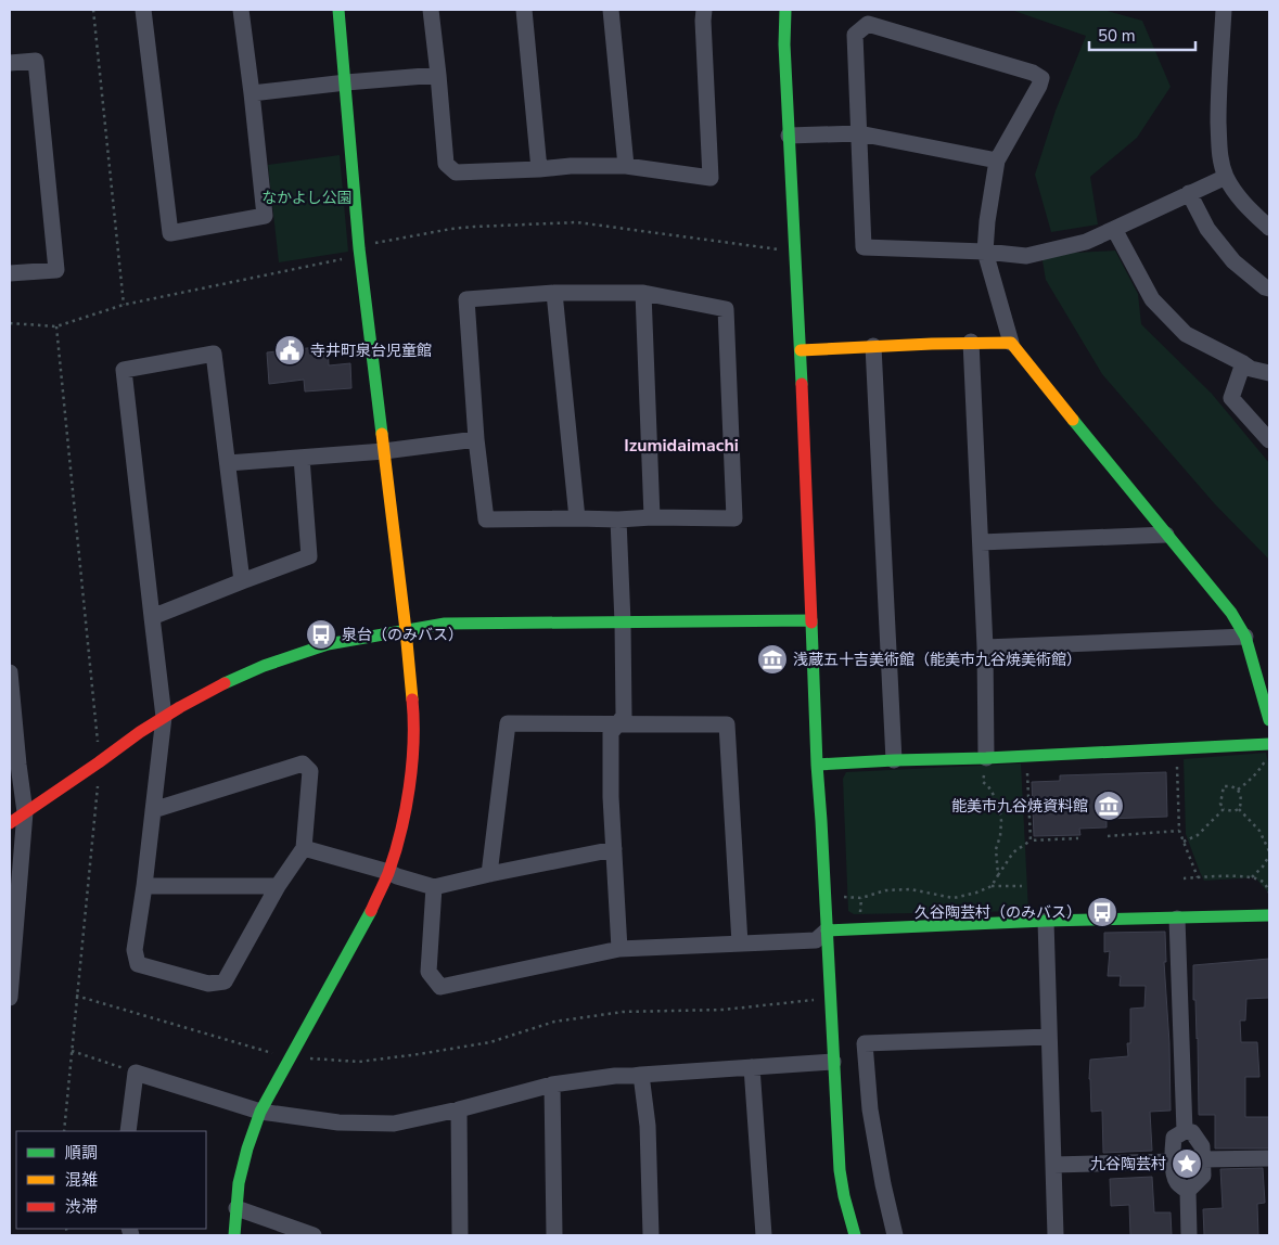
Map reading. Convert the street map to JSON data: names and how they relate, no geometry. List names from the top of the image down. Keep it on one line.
{"districts":["Izumidaimachi"],"parks":["なかよし公園"],"places":{"public building":["寺井町泉台児童館"],"bus stop":["泉台（のみバス）","久谷陶芸村（のみバス）"],"museum":["浅蔵五十吉美術館（能美市九谷焼美術館）","能美市九谷焼資料館"],"place":["九谷陶芸村"]},"legend":["順調","混雑","渋滞"],"scale_bar":"50 m"}
